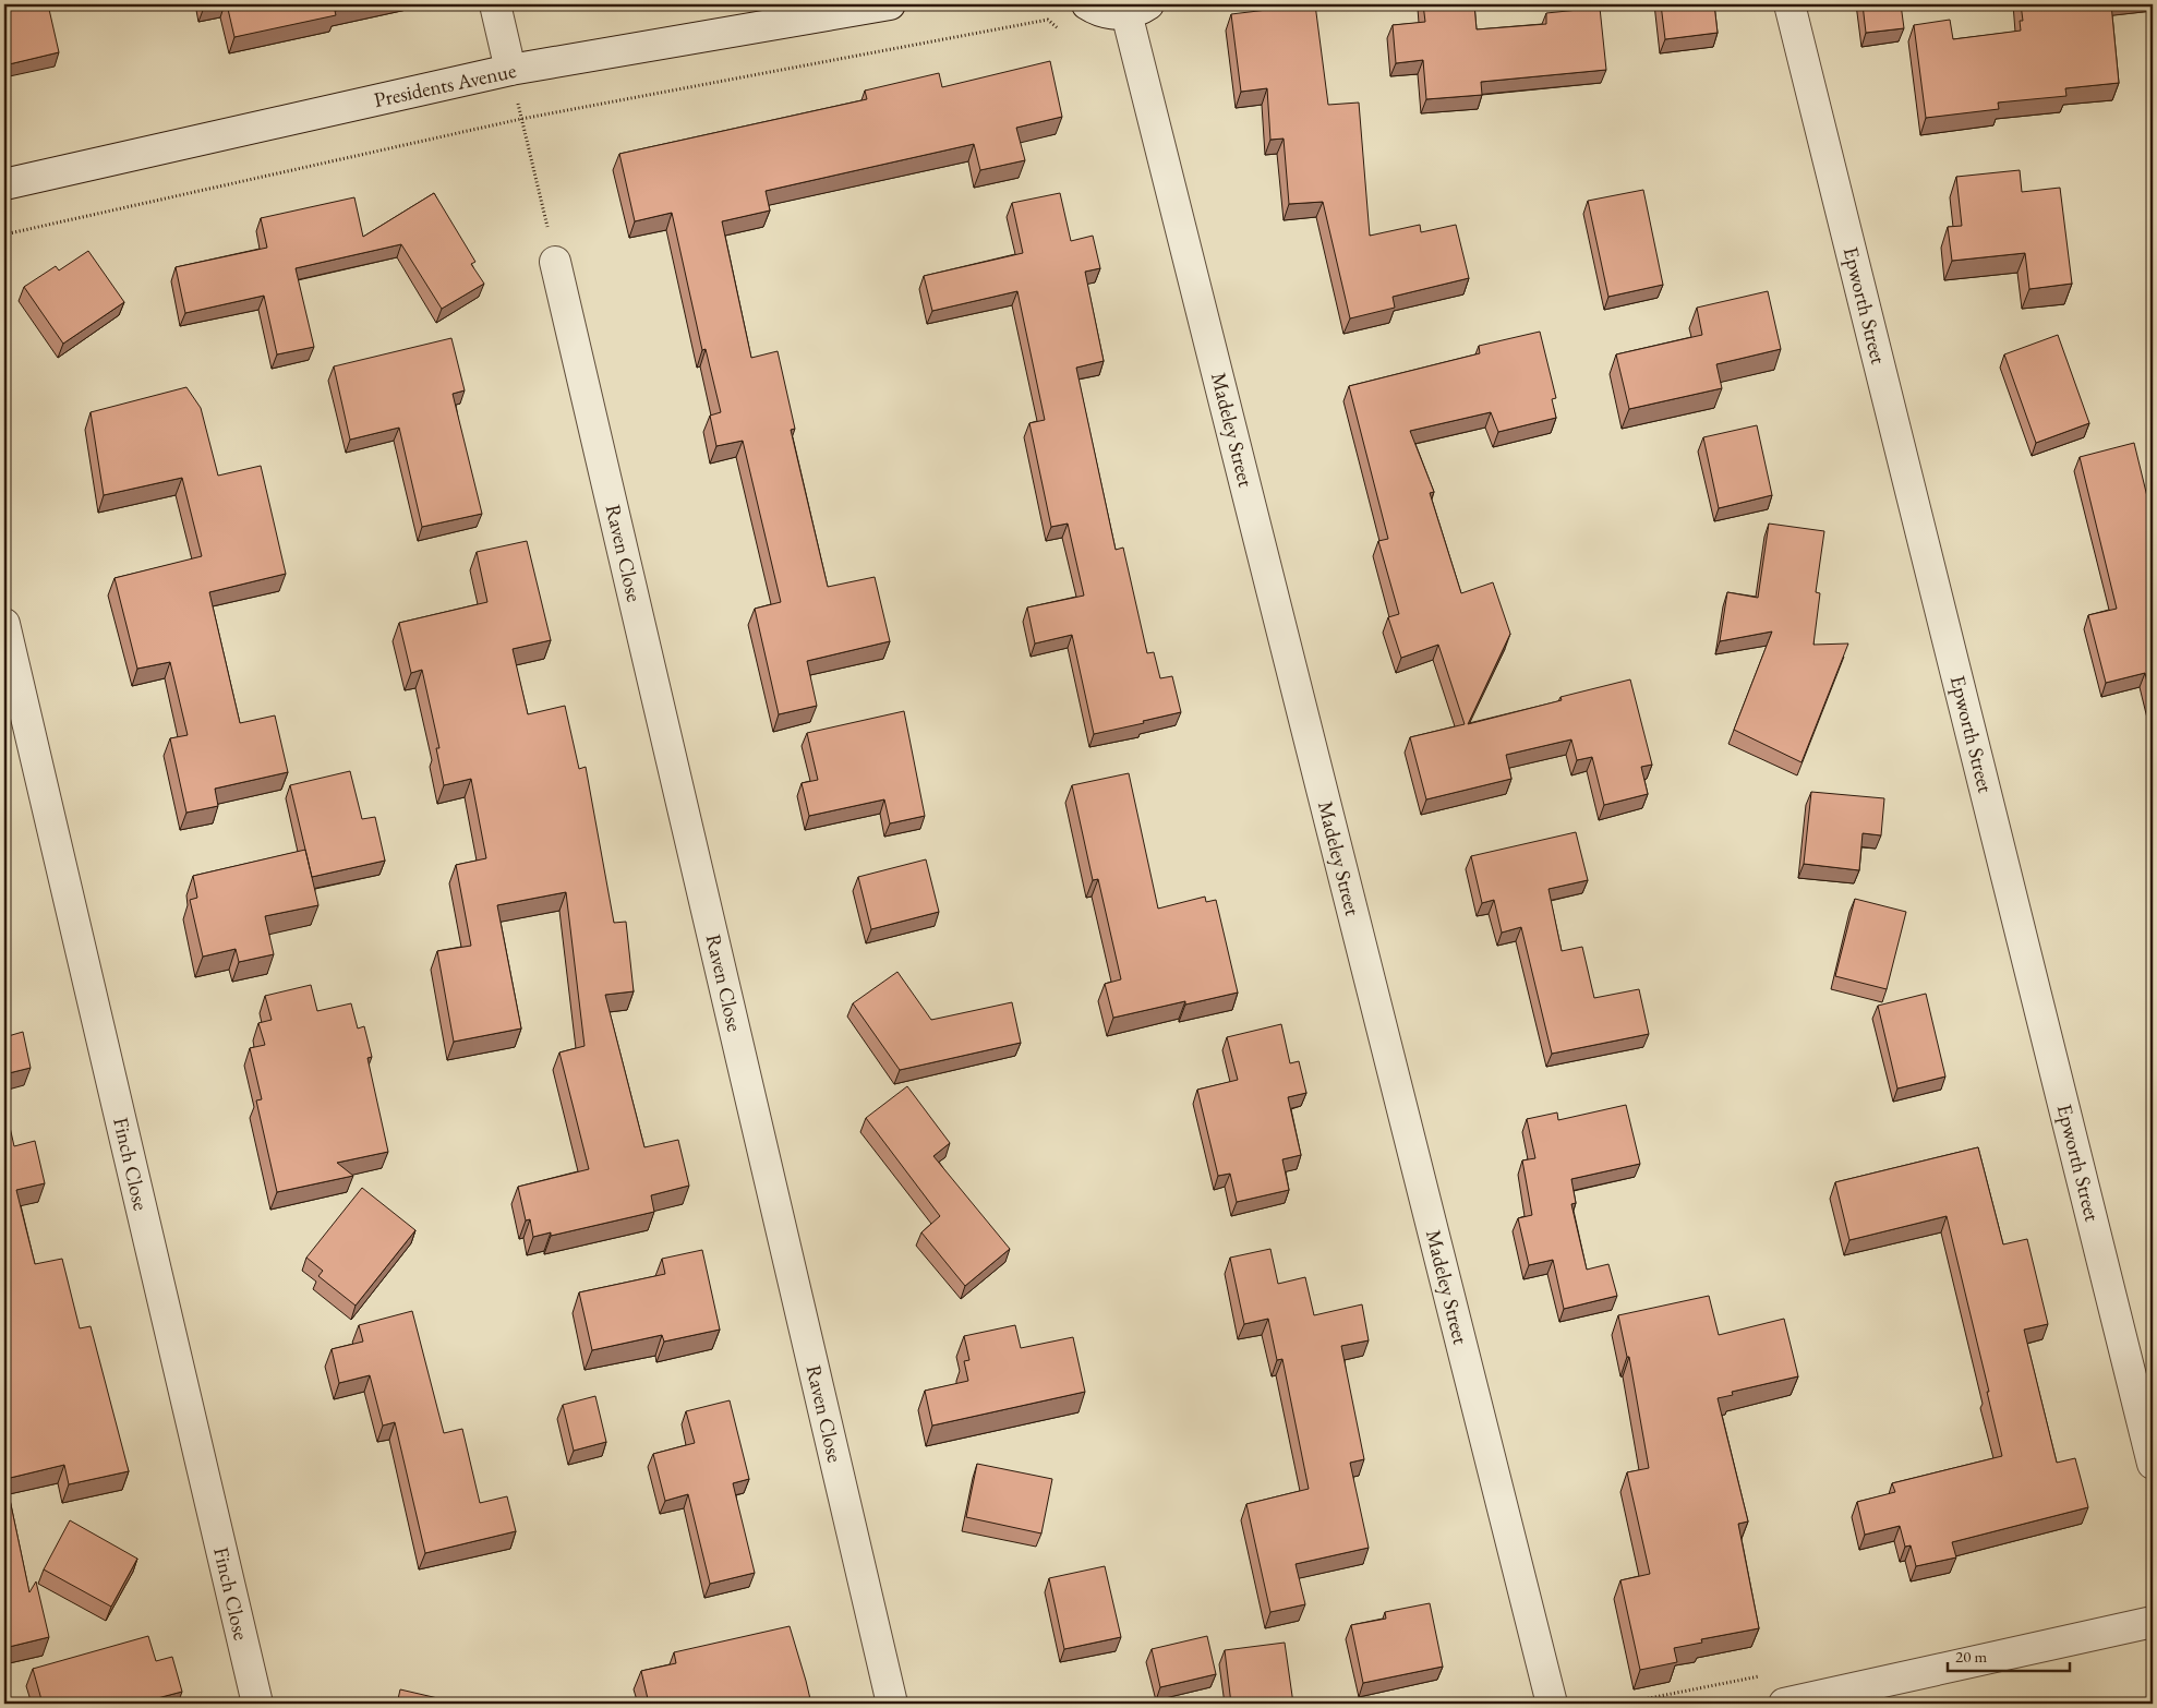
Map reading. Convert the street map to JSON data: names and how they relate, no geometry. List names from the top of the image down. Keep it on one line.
{"streets":{"street":["Presidents Avenue","Epworth Street","Madeley Street","Raven Close","Finch Close"]},"scale_bar":"20 m"}
